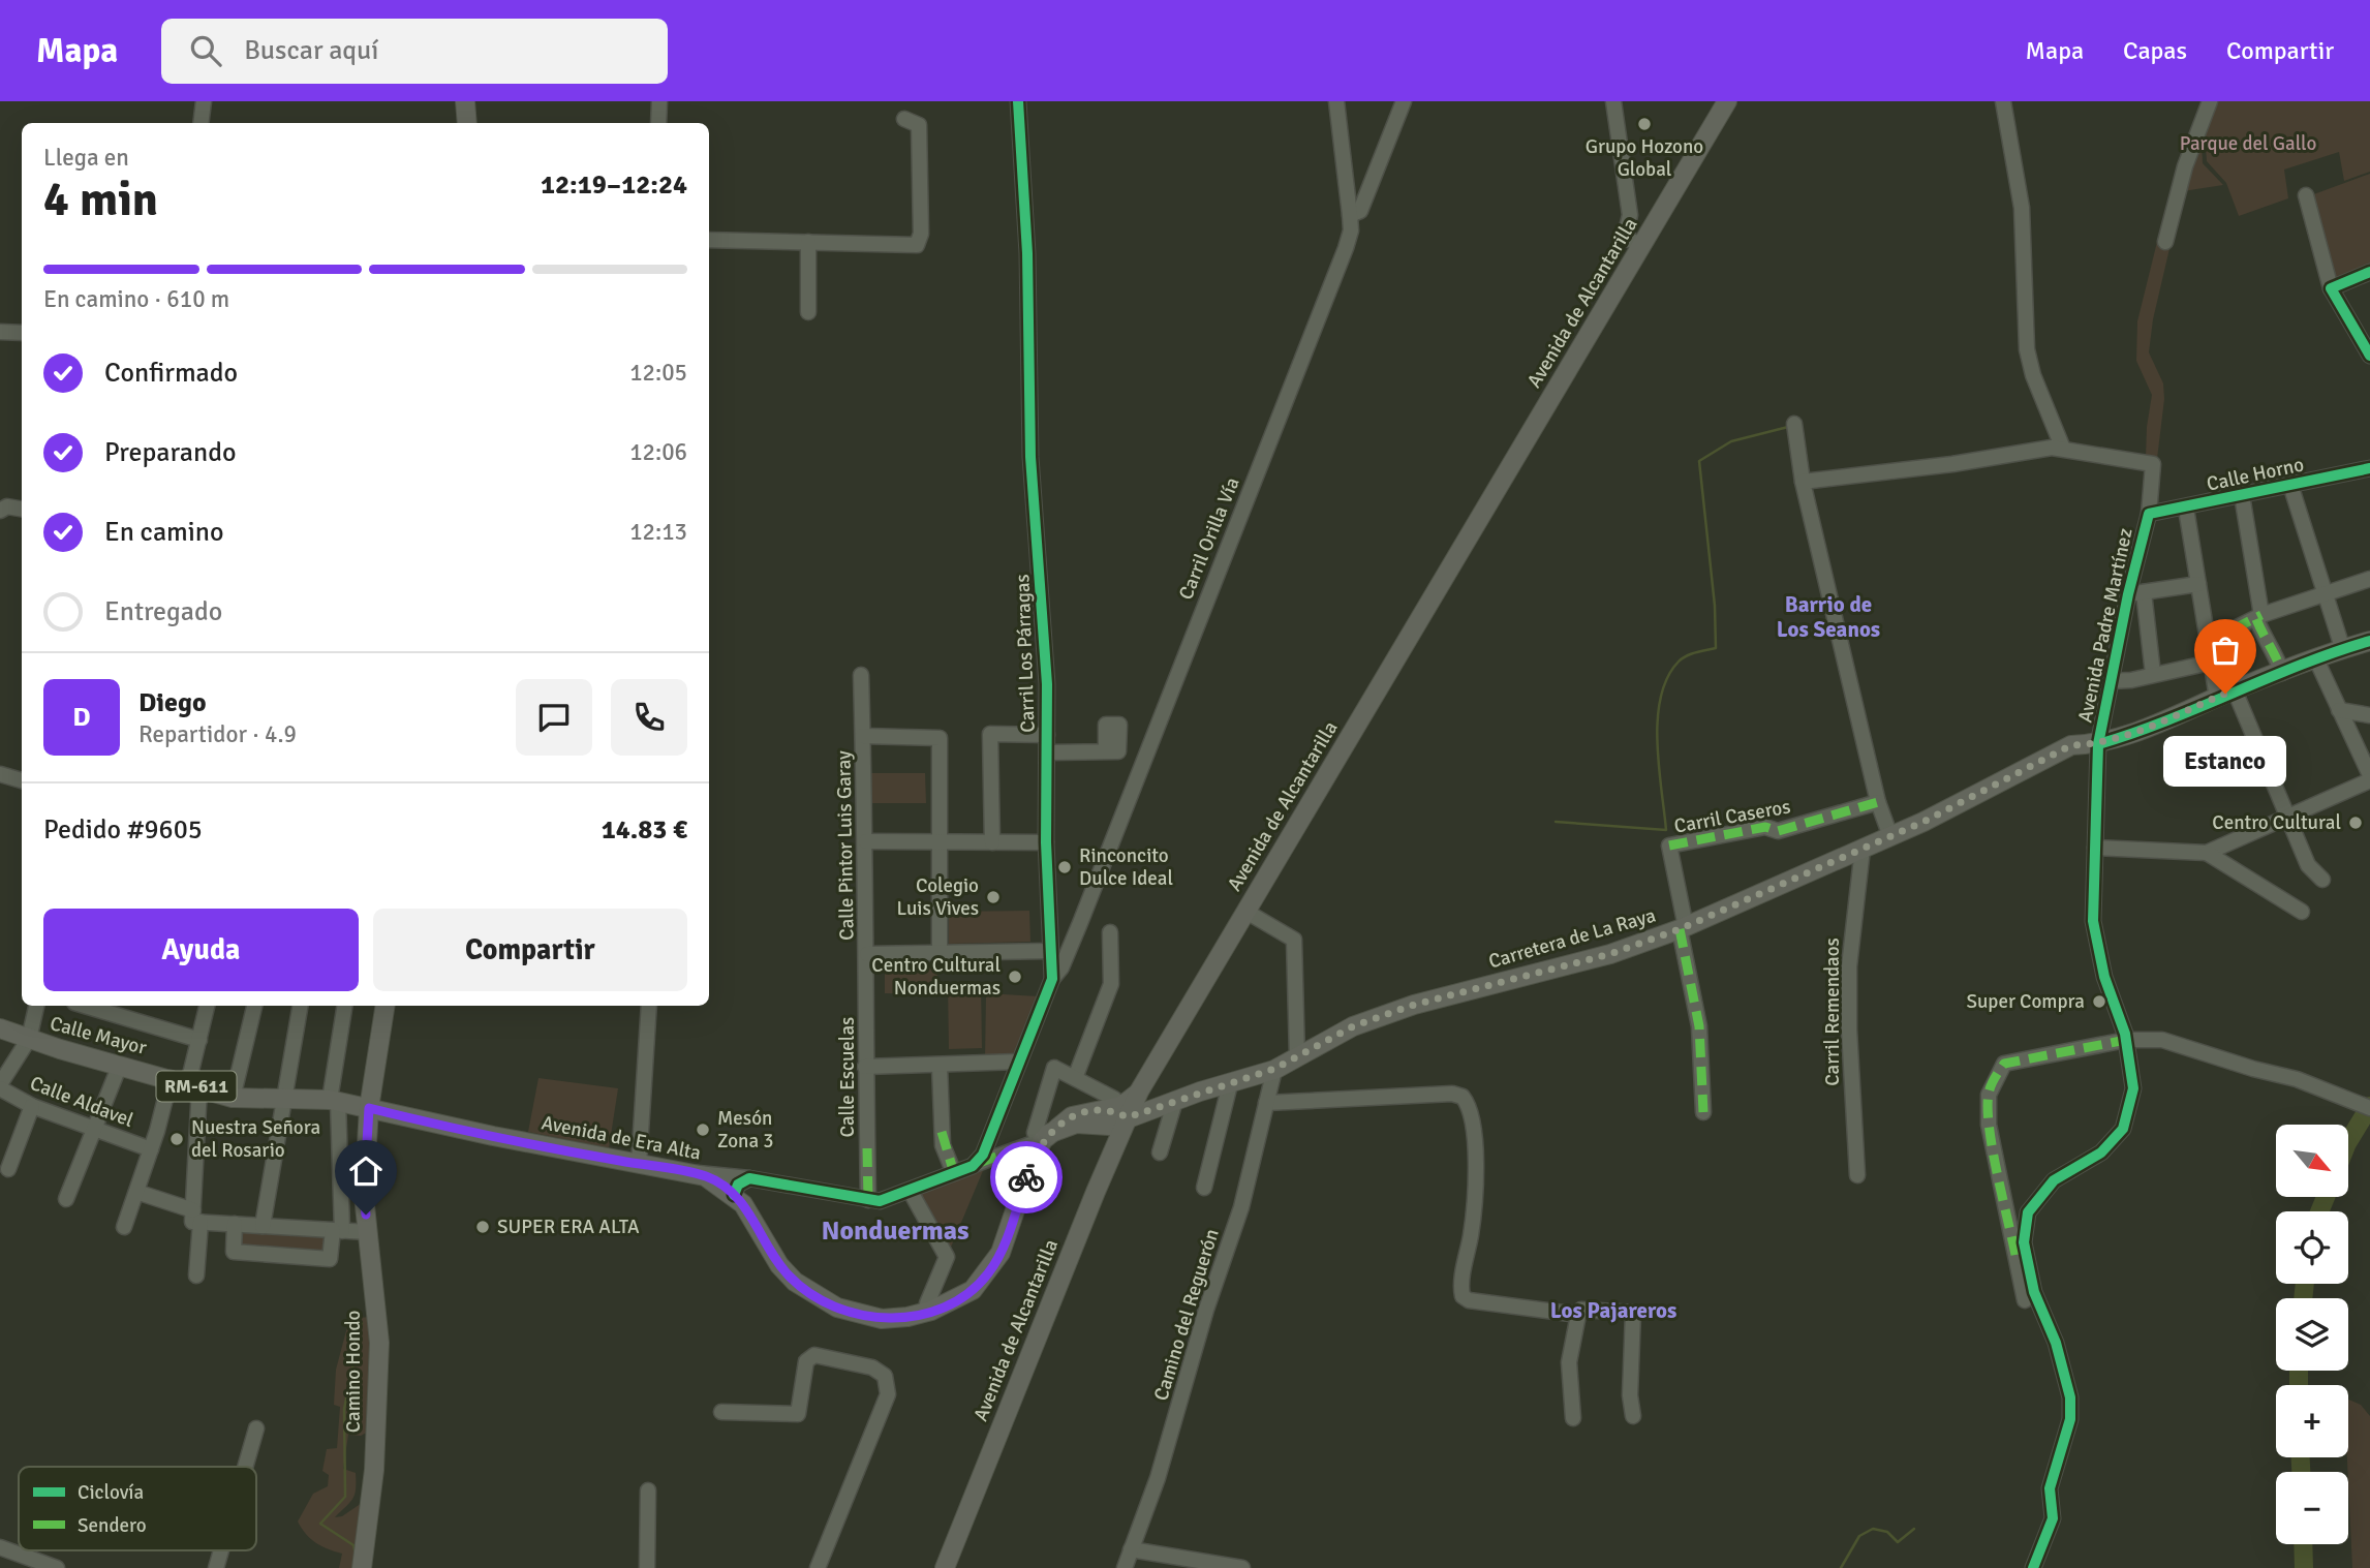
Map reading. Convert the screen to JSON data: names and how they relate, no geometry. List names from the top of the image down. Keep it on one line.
{"streets":{"main road":["Avenida de Alcantarilla","Carretera de La Raya","Calle Mayor","RM-611","Avenida de Era Alta","Camino Hondo"],"street":["Calle Horno","Carril Orilla Vía","Avenida Padre Martínez","Carril Los Párragas","Carril Caseros","Calle Pintor Luis Garay","Carril Remendaos","Calle Escuelas","Calle Aldavel","Camino del Reguerón"]},"crossings":[["Avenida de Alcantarilla","Carretera de La Raya"],["Calle Horno","Avenida Padre Martínez"],["Carril Orilla Vía","Carril Los Párragas"],["Avenida Padre Martínez","Carretera de La Raya"],["Carril Caseros","Carretera de La Raya"],["Calle Pintor Luis Garay","Calle Escuelas"],["Carretera de La Raya","Carril Remendaos"],["Carretera de La Raya","Camino del Reguerón"],["Calle Mayor","RM-611"],["Calle Mayor","Avenida de Era Alta"],["Calle Mayor","Camino Hondo"],["Avenida de Era Alta","Camino Hondo"]],"districts":["Barrio de Los Seanos","Nonduermas","Los Pajareros"],"parks":["Parque del Gallo"],"places":["Grupo Hozono Global","Estanco","Centro Cultural","Rinconcito Dulce Ideal","Colegio Luis Vives","Centro Cultural Nonduermas","Super Compra","Mesón Zona 3","Nuestra Señora del Rosario","SUPER ERA ALTA"],"legend":["Ciclovía","Sendero"],"north":"bottom right","page":{"header":"Mapa","search":"Buscar aquí","nav":["Mapa","Capas","Compartir"],"heading":["4 min","Llega en","12:19–12:24"],"panel":["Diego","Repartidor · 4.9","Pedido #9605","14.83 €"],"bar":"En camino · 610 m","list":[["Confirmado","12:05"],["Preparando","12:06"],["En camino","12:13"],"Entregado"],"round":"D","bubble":"Estanco","buttons":["Ayuda","Compartir"],"map_buttons":["+","−"]}}
